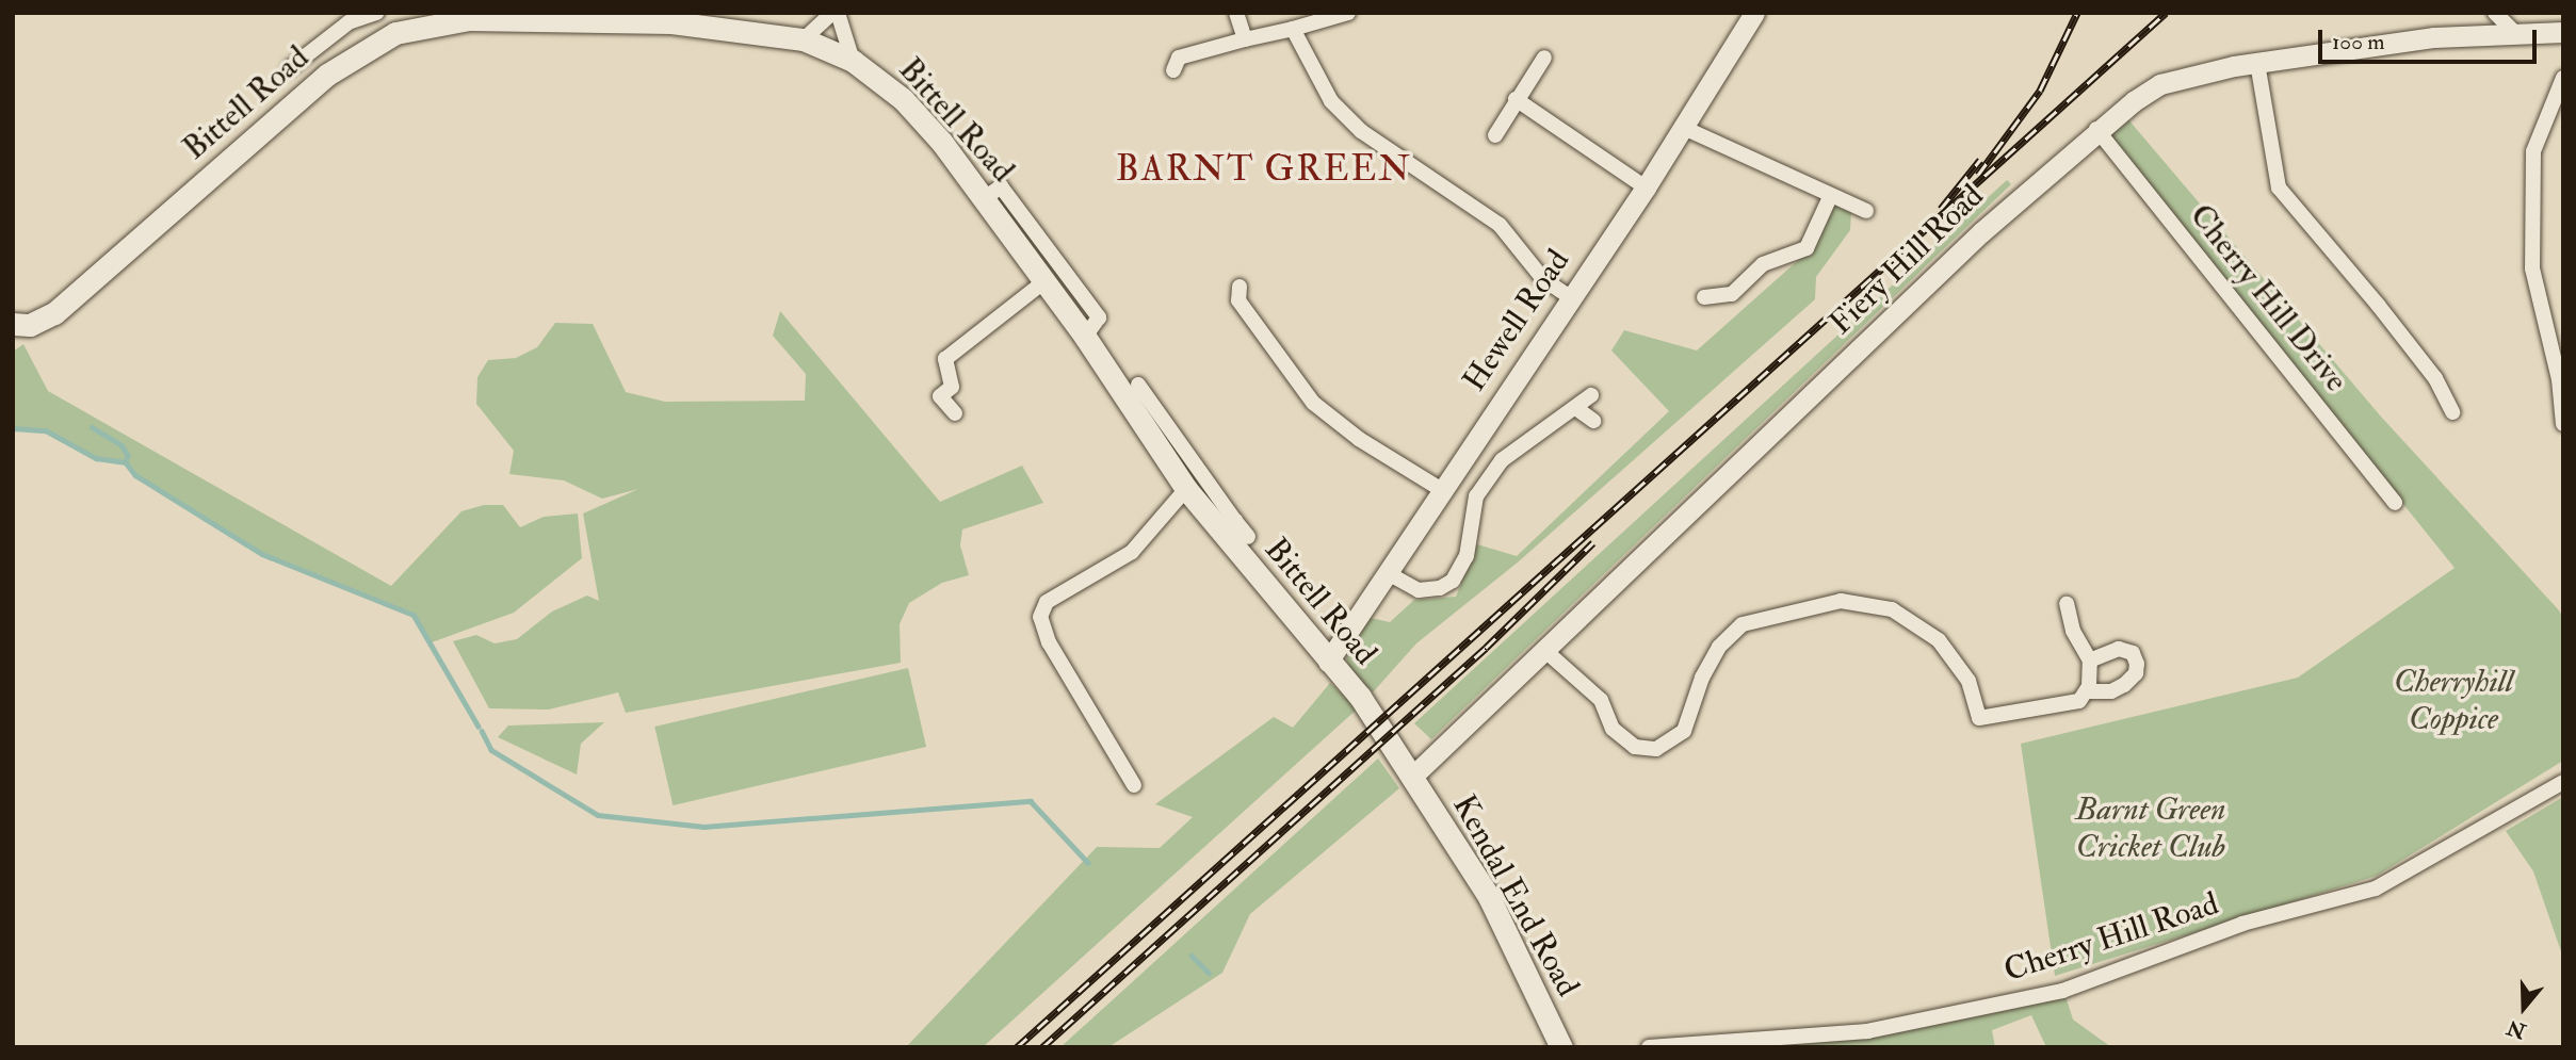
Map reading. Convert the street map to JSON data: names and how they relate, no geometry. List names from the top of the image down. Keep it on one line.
{"streets":{"main road":["Bittell Road","Kendal End Road"],"street":["Fiery Hill Road","Cherry Hill Drive","Hewell Road","Cherry Hill Road"]},"crossings":[["Bittell Road","Fiery Hill Road"],["Bittell Road","Hewell Road"],["Bittell Road","Kendal End Road"],["Fiery Hill Road","Cherry Hill Drive"],["Fiery Hill Road","Kendal End Road"]],"districts":["BARNT GREEN"],"parks":["Cherryhill Coppice","Barnt Green Cricket Club"],"scale_bar":"100 m","north":"bottom"}
